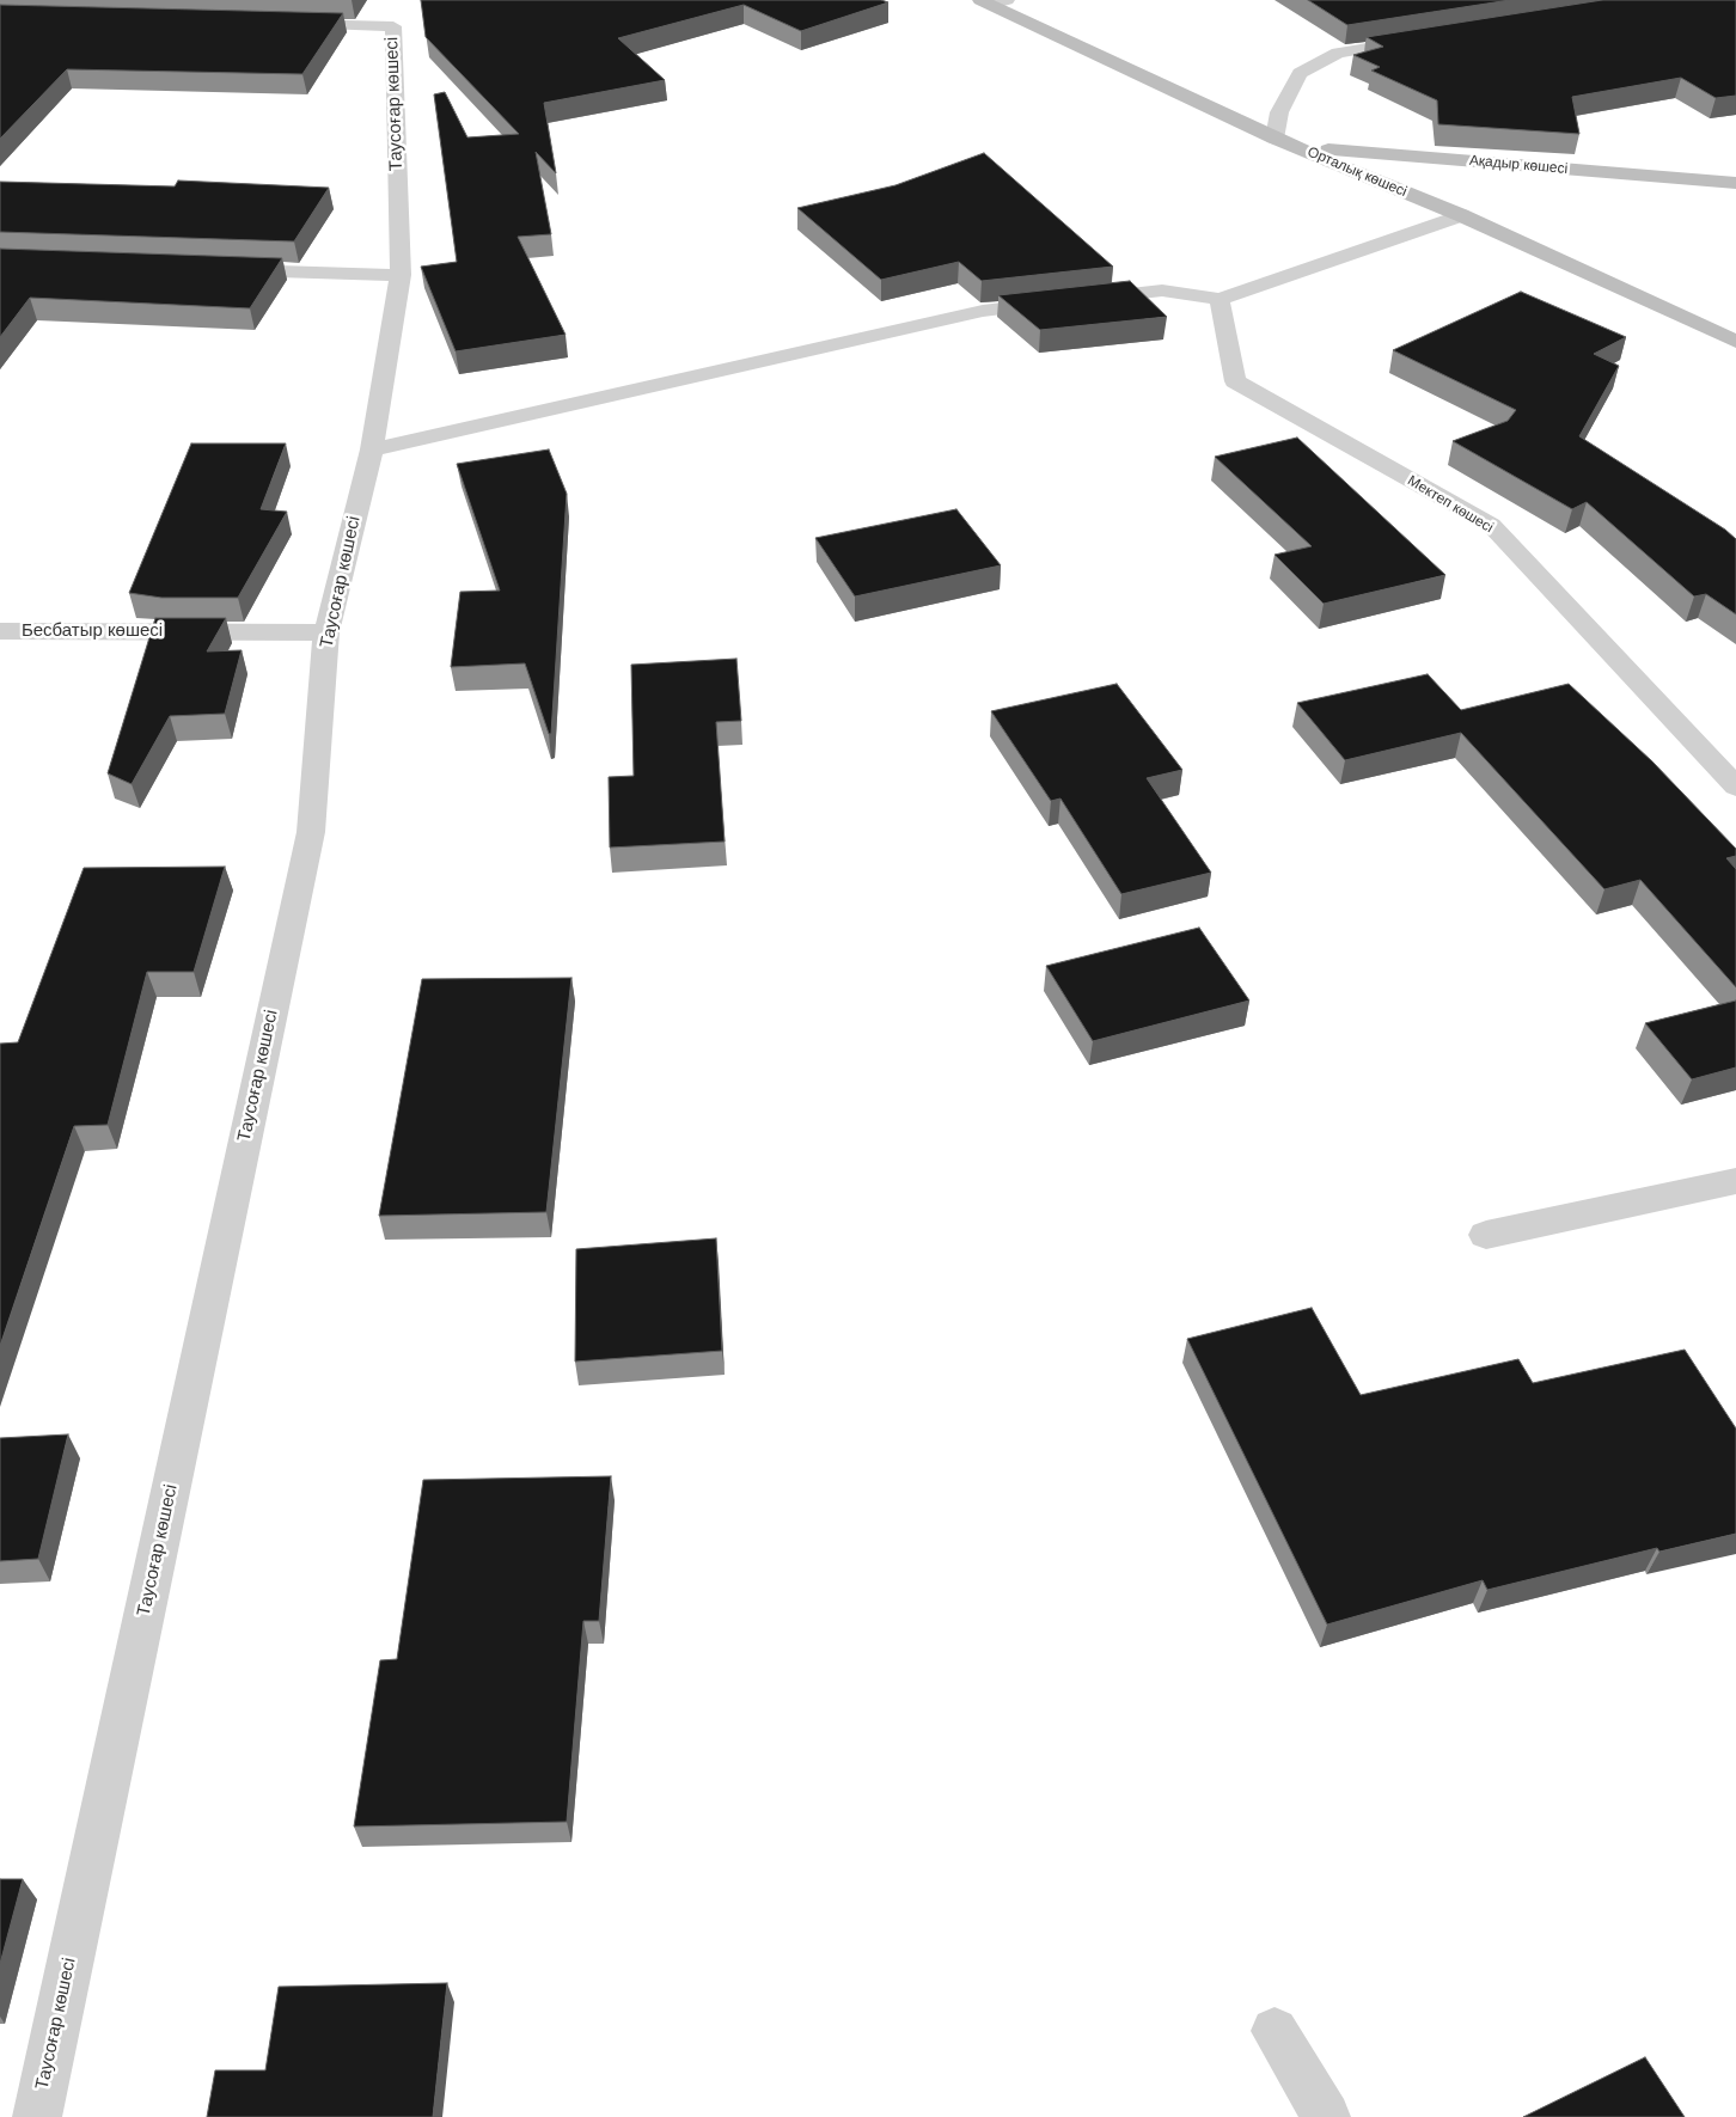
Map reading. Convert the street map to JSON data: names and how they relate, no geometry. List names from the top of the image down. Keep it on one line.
{"streets":{"main road":["Ақадыр көшесі","Орталық көшесі"],"street":["Тауcоғар көшесі","Мектеп көшесі","Бесбатыр көшесі"]},"crossings":[["Тауcоғар көшесі","Бесбатыр көшесі"],["Ақадыр көшесі","Орталық көшесі"]]}
